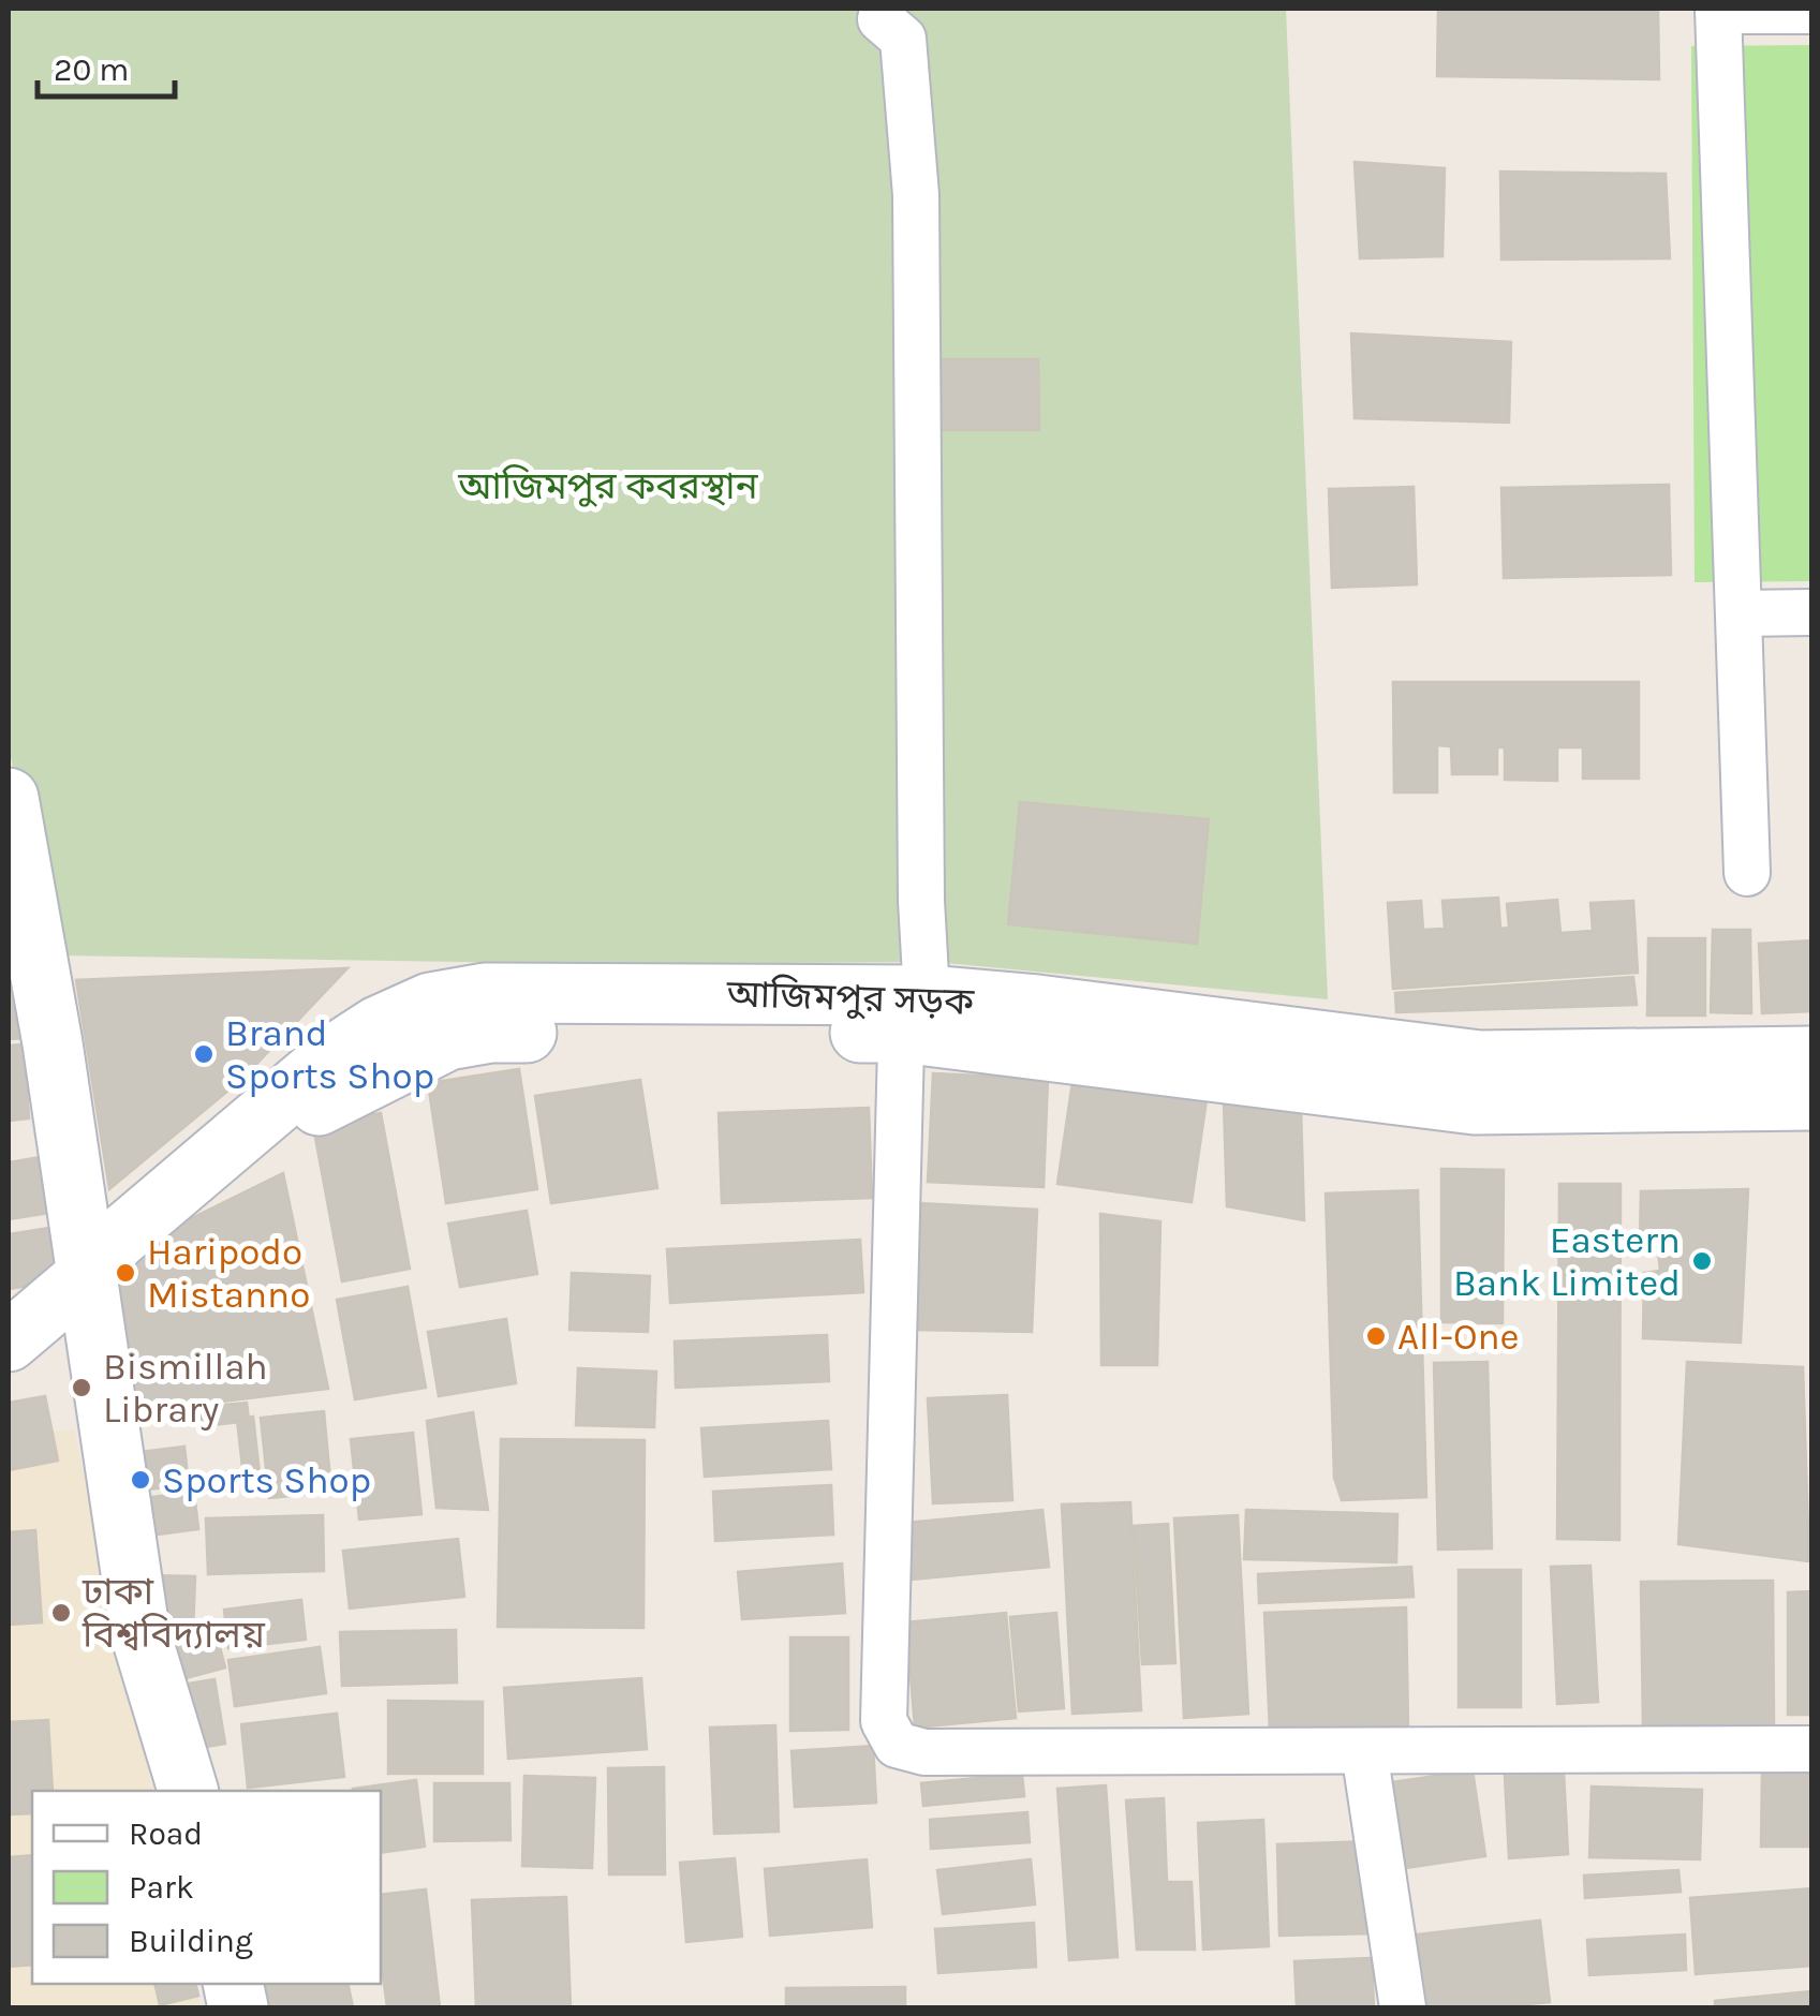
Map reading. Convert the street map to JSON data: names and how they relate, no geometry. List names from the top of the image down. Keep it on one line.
{"streets":{"main road":["আজিমপুর সড়ক"]},"parks":["আজিমপুর কবরস্থান"],"places":["Brand Sports Shop","Eastern Bank Limited","Haripodo Mistanno","All-One","Bismillah Library","Sports Shop","ঢাকা বিশ্ববিদ্যালয়"],"legend":["Road","Park","Building"],"scale_bar":"20 m"}
